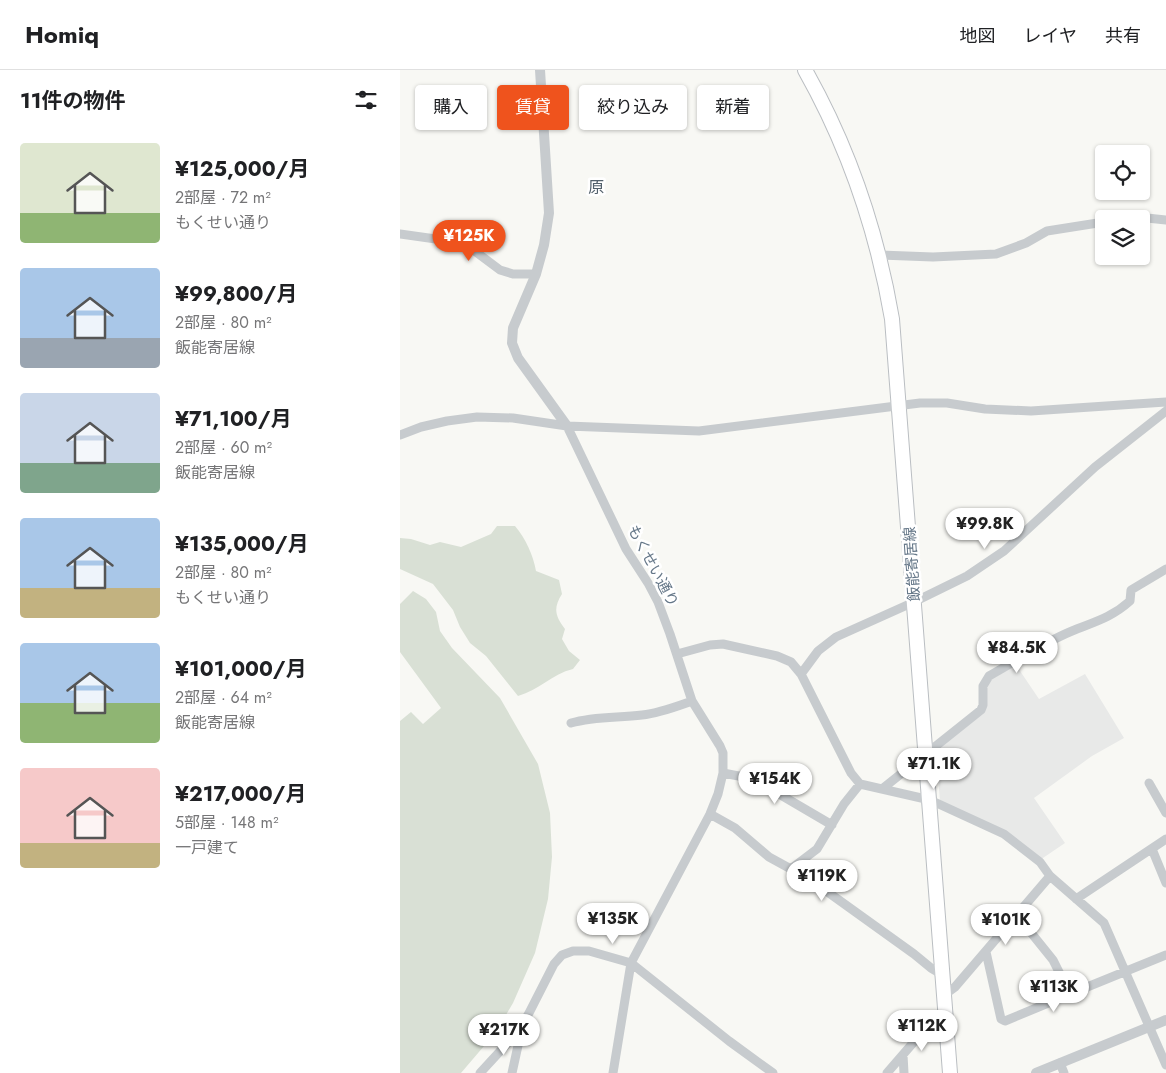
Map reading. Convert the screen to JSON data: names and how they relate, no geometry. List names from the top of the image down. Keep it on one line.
{"streets":{"main road":["飯能寄居線"],"street":["もくせい通り"]},"districts":["原"],"page":{"header":"Homiq","nav":["地図","レイヤ","共有"],"heading":"11件の物件","chip":["購入","賃貸","絞り込み","新着"],"list":[{"name":"¥125,000/月","note":"2部屋 · 72 m² · もくせい通り"},{"name":"¥99,800/月","note":"2部屋 · 80 m² · 飯能寄居線"},{"name":"¥71,100/月","note":"2部屋 · 60 m² · 飯能寄居線"},{"name":"¥135,000/月","note":"2部屋 · 80 m² · もくせい通り"},{"name":"¥101,000/月","note":"2部屋 · 64 m² · 飯能寄居線"},{"name":"¥217,000/月","note":"5部屋 · 148 m² · 一戸建て"}],"price":["¥125K","¥99.8K","¥84.5K","¥71.1K","¥154K","¥119K","¥135K","¥101K","¥113K","¥112K","¥217K"]}}
